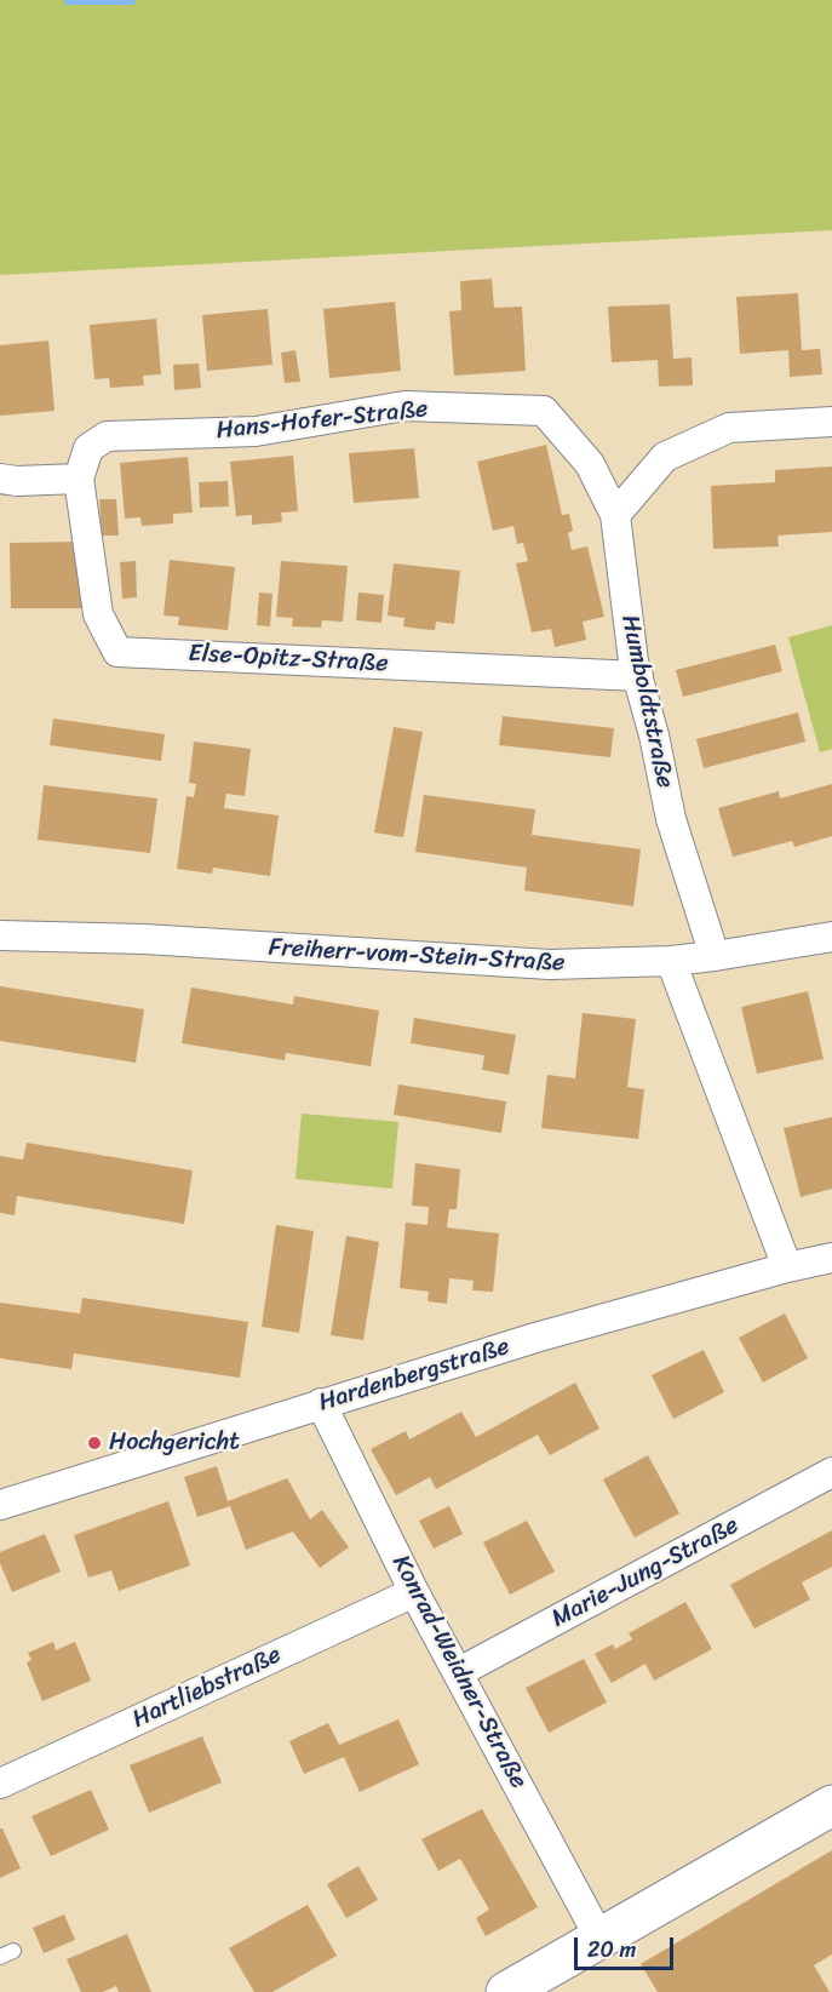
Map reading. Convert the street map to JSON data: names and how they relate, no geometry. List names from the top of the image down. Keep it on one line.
{"streets":{"street":["Hans-Hofer-Straße","Else-Opitz-Straße","Humboldtstraße","Freiherr-vom-Stein-Straße","Hardenbergstraße","Marie-Jung-Straße","Konrad-Weidner-Straße","Hartliebstraße"]},"crossings":[["Hans-Hofer-Straße","Else-Opitz-Straße"],["Hans-Hofer-Straße","Humboldtstraße"],["Else-Opitz-Straße","Humboldtstraße"],["Humboldtstraße","Freiherr-vom-Stein-Straße"],["Hardenbergstraße","Konrad-Weidner-Straße"],["Marie-Jung-Straße","Konrad-Weidner-Straße"],["Konrad-Weidner-Straße","Hartliebstraße"]],"places":["Hochgericht"],"scale_bar":"20 m"}
